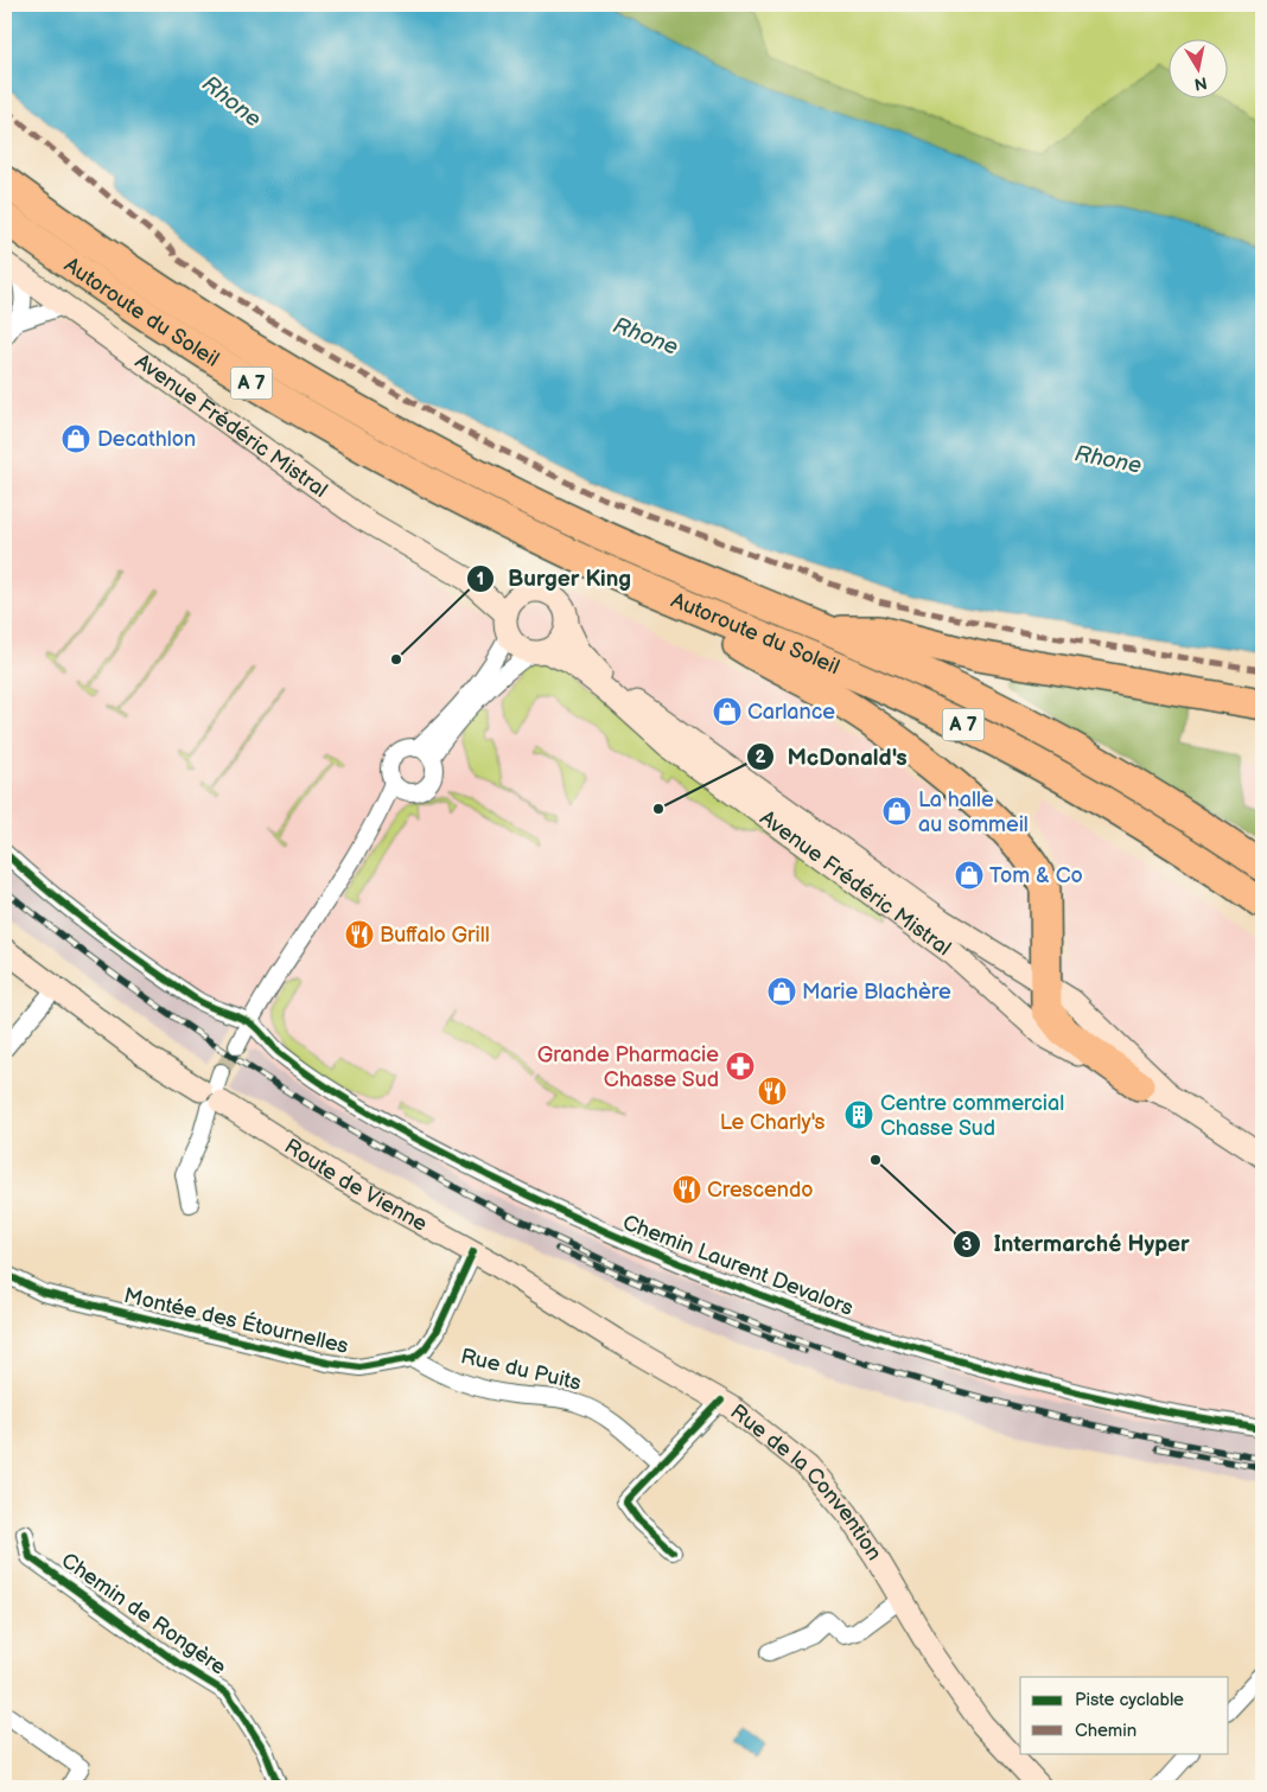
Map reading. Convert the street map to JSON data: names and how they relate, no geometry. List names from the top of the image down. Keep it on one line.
{"streets":{"highway":["Autoroute du Soleil","A 7"],"main road":["Avenue Frédéric Mistral","Route de Vienne","Rue de la Convention"],"street":["Chemin Laurent Devalors","Montée des Étournelles","Rue du Puits","Chemin de Rongère"]},"crossings":[["Route de Vienne","Rue de la Convention"],["Montée des Étournelles","Rue du Puits"]],"water":["Rhone"],"places":{"shop":["Decathlon","Carlance","La halle au sommeil","Tom & Co","Marie Blachère"],"other":["Burger King","McDonald's","Intermarché Hyper"],"restaurant":["Buffalo Grill","Le Charly's","Crescendo"],"pharmacy":["Grande Pharmacie Chasse Sud"],"building":["Centre commercial Chasse Sud"]},"legend":["Piste cyclable","Chemin"],"north":"bottom"}
